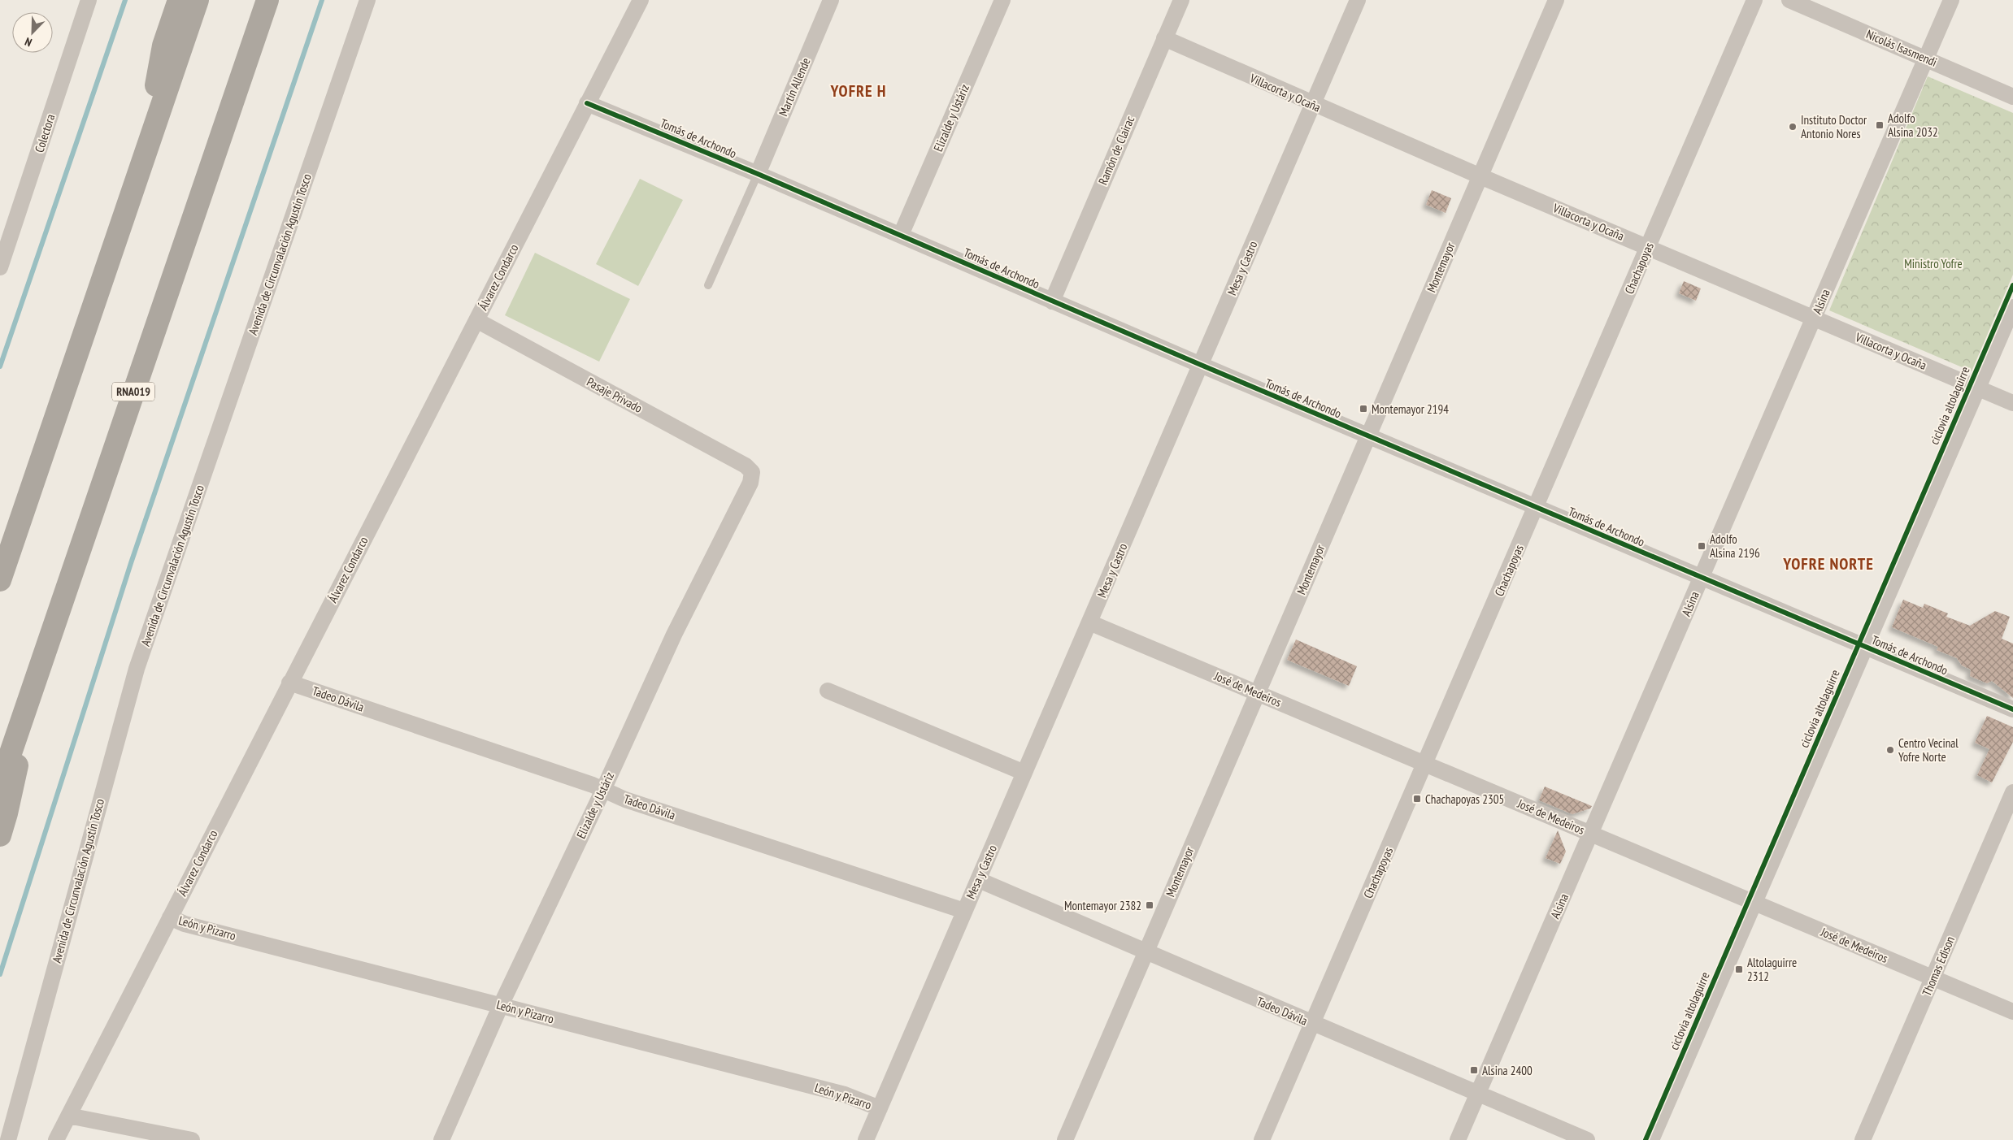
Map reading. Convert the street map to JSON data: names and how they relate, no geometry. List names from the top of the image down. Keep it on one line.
{"streets":{"highway":["RNA019"],"street":["Nicolás Isasmendi","Martín Allende","Villacorta y Ocaña","Elizalde y Ustáriz","Colectora","Tomás de Archondo","Ramón de Clairac","Avenida de Circunvalación Agustín Tosco","Montemayor","Mesa y Castro","Chachapoyas","Álvarez Condarco","Alsina","Pasaje Privado","José de Medeiros","Tadeo Dávila","León y Pizarro","Thomas Edison"],"cycle path":["ciclovia altolaguirre"]},"crossings":[["Nicolás Isasmendi","Alsina"],["Martín Allende","Tomás de Archondo"],["Villacorta y Ocaña","Ramón de Clairac"],["Villacorta y Ocaña","Montemayor"],["Villacorta y Ocaña","Mesa y Castro"],["Villacorta y Ocaña","Chachapoyas"],["Villacorta y Ocaña","Alsina"],["Elizalde y Ustáriz","Tomás de Archondo"],["Elizalde y Ustáriz","Pasaje Privado"],["Elizalde y Ustáriz","Tadeo Dávila"],["Elizalde y Ustáriz","León y Pizarro"],["Tomás de Archondo","Ramón de Clairac"],["Tomás de Archondo","Montemayor"],["Tomás de Archondo","Mesa y Castro"],["Tomás de Archondo","Chachapoyas"],["Tomás de Archondo","Álvarez Condarco"],["Tomás de Archondo","Alsina"],["Montemayor","José de Medeiros"],["Montemayor","Tadeo Dávila"],["Mesa y Castro","José de Medeiros"],["Mesa y Castro","Tadeo Dávila"],["Mesa y Castro","León y Pizarro"],["Chachapoyas","José de Medeiros"],["Chachapoyas","Tadeo Dávila"],["Álvarez Condarco","Pasaje Privado"],["Álvarez Condarco","Tadeo Dávila"],["Álvarez Condarco","León y Pizarro"],["Alsina","José de Medeiros"],["Alsina","Tadeo Dávila"],["José de Medeiros","Thomas Edison"]],"districts":["YOFRE H","YOFRE NORTE"],"parks":["Ministro Yofre"],"places":{"transit":["Adolfo Alsina 2032","Montemayor 2194","Adolfo Alsina 2196","Chachapoyas 2305","Montemayor 2382","Altolaguirre 2312","Alsina 2400"],"other":["Instituto Doctor Antonio Nores","Centro Vecinal Yofre Norte"]},"north":"bottom left"}
